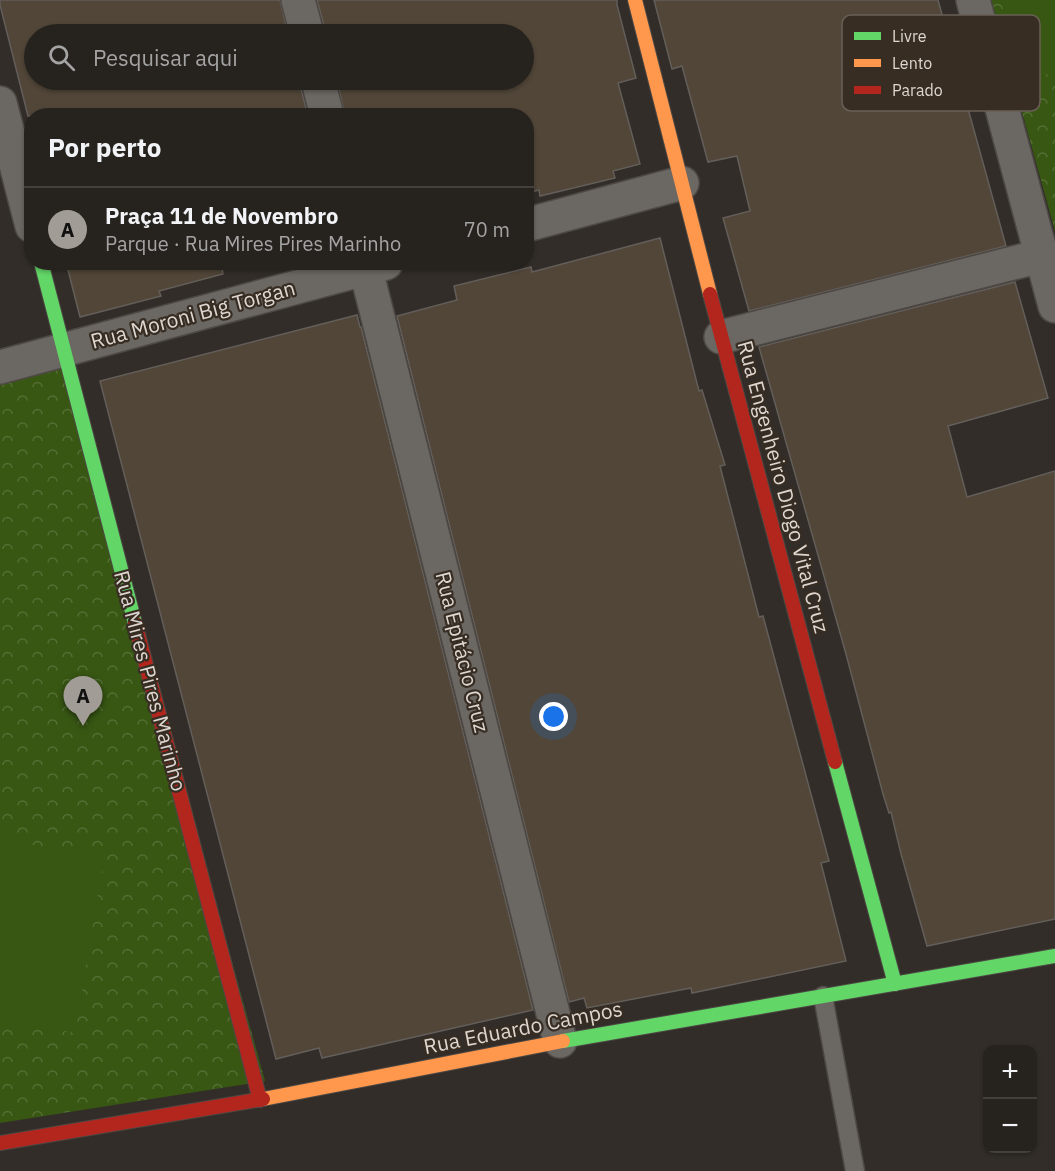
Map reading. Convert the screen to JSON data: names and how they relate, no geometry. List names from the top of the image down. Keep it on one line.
{"streets":{"street":["Rua Moroni Big Torgan","Rua Engenheiro Diogo Vital Cruz","Rua Epitácio Cruz","Rua Mires Pires Marinho","Rua Eduardo Campos"]},"crossings":[["Rua Moroni Big Torgan","Rua Mires Pires Marinho"],["Rua Engenheiro Diogo Vital Cruz","Rua Eduardo Campos"],["Rua Epitácio Cruz","Rua Eduardo Campos"],["Rua Mires Pires Marinho","Rua Eduardo Campos"]],"legend":["Livre","Lento","Parado"],"page":{"search":"Pesquisar aqui","heading":"Por perto","list":[{"mark":"A","name":"Praça 11 de Novembro","note":"Parque · Rua Mires Pires Marinho","value":"70 m"}],"pins":"A","map_buttons":["+","−"]}}
